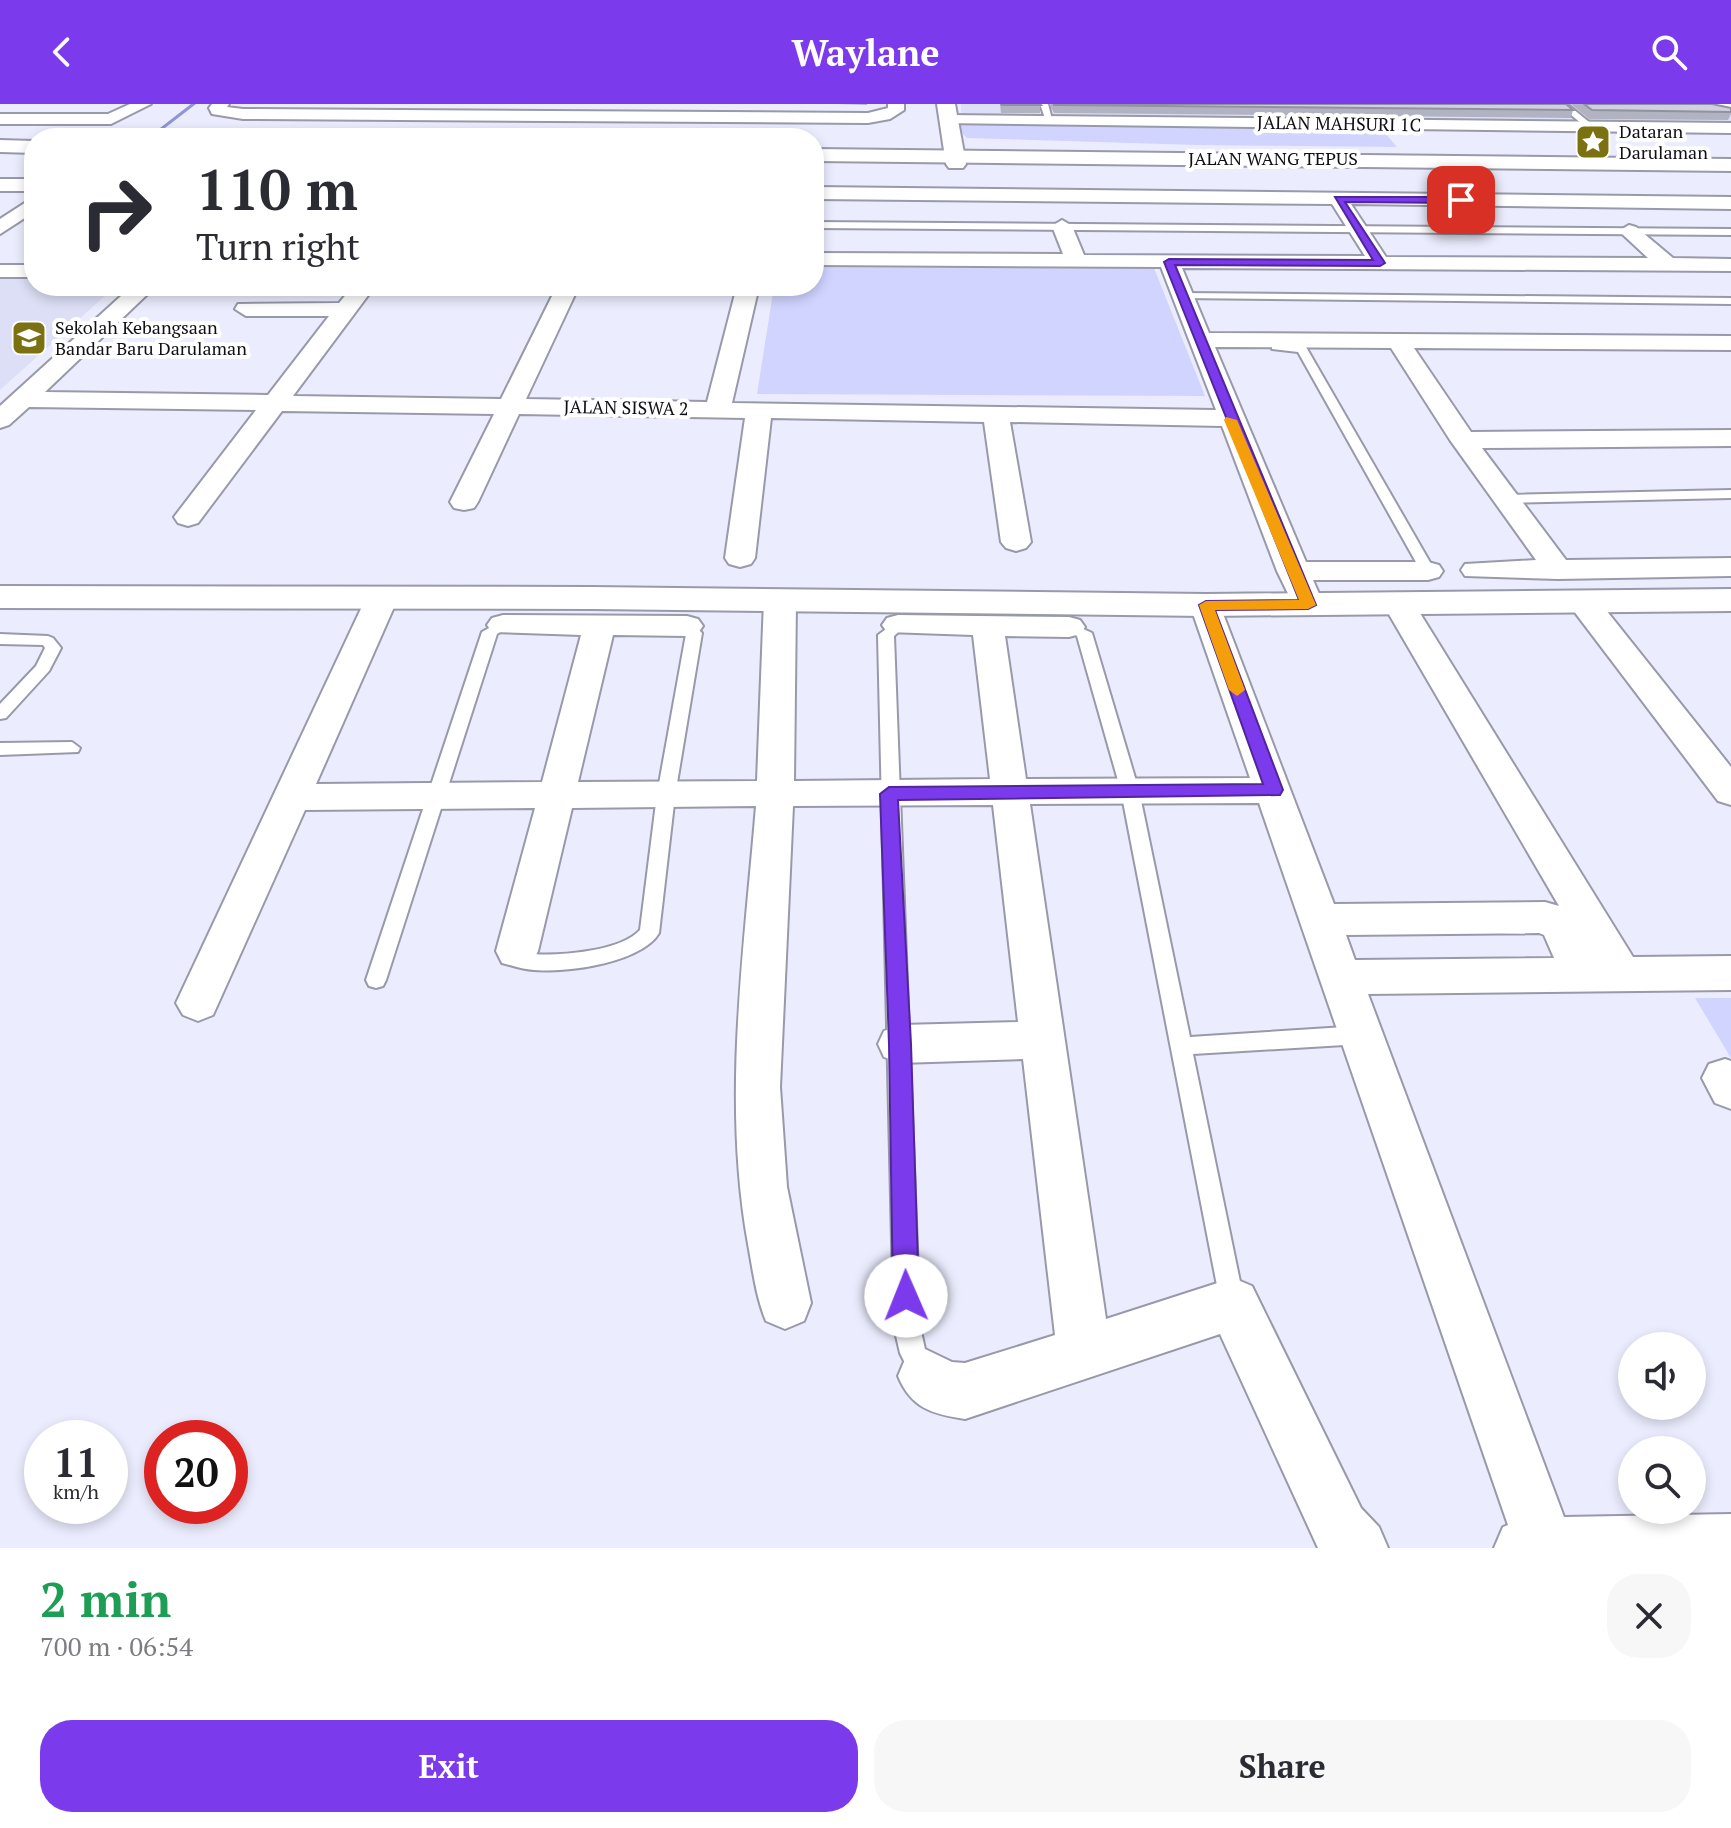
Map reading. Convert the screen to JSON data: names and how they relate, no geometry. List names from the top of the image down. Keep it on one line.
{"streets":{"main road":["JALAN WANG TEPUS"],"street":["JALAN MAHSURI 1C","JALAN SISWA 2"]},"crossings":[["JALAN MAHSURI 1C","JALAN WANG TEPUS"]],"places":{"place":["Dataran Darulaman"],"school or university":["Sekolah Kebangsaan Bandar Baru Darulaman"]},"page":{"header":"Waylane","turn":["110 m","Turn right"],"speed":"11 km/h","limit":"20","heading":["2 min","700 m · 06:54"],"buttons":["Exit","Share"]}}
